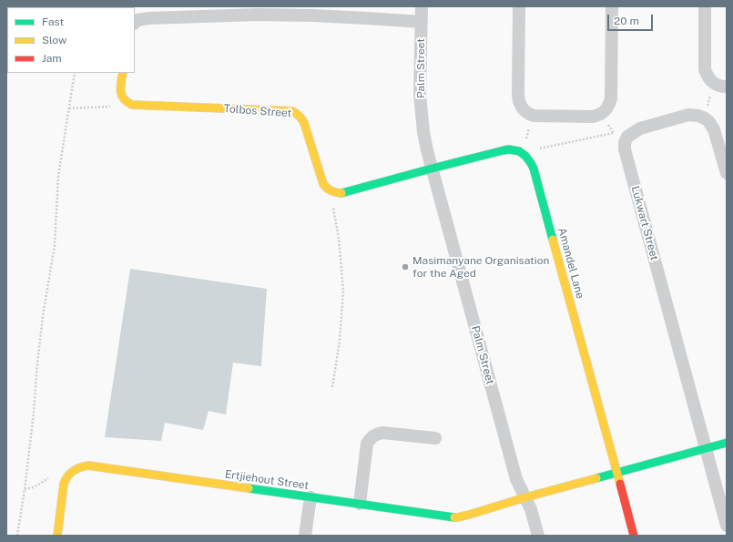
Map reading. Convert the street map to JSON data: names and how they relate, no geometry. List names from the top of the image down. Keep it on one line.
{"streets":{"street":["Palm Street","Tolbos Street","Lukwart Street","Amandel Lane","Ertjiehout Street"]},"crossings":[["Palm Street","Ertjiehout Street"]],"places":["Masimanyane Organisation for the Aged"],"legend":["Fast","Slow","Jam"],"scale_bar":"20 m"}
